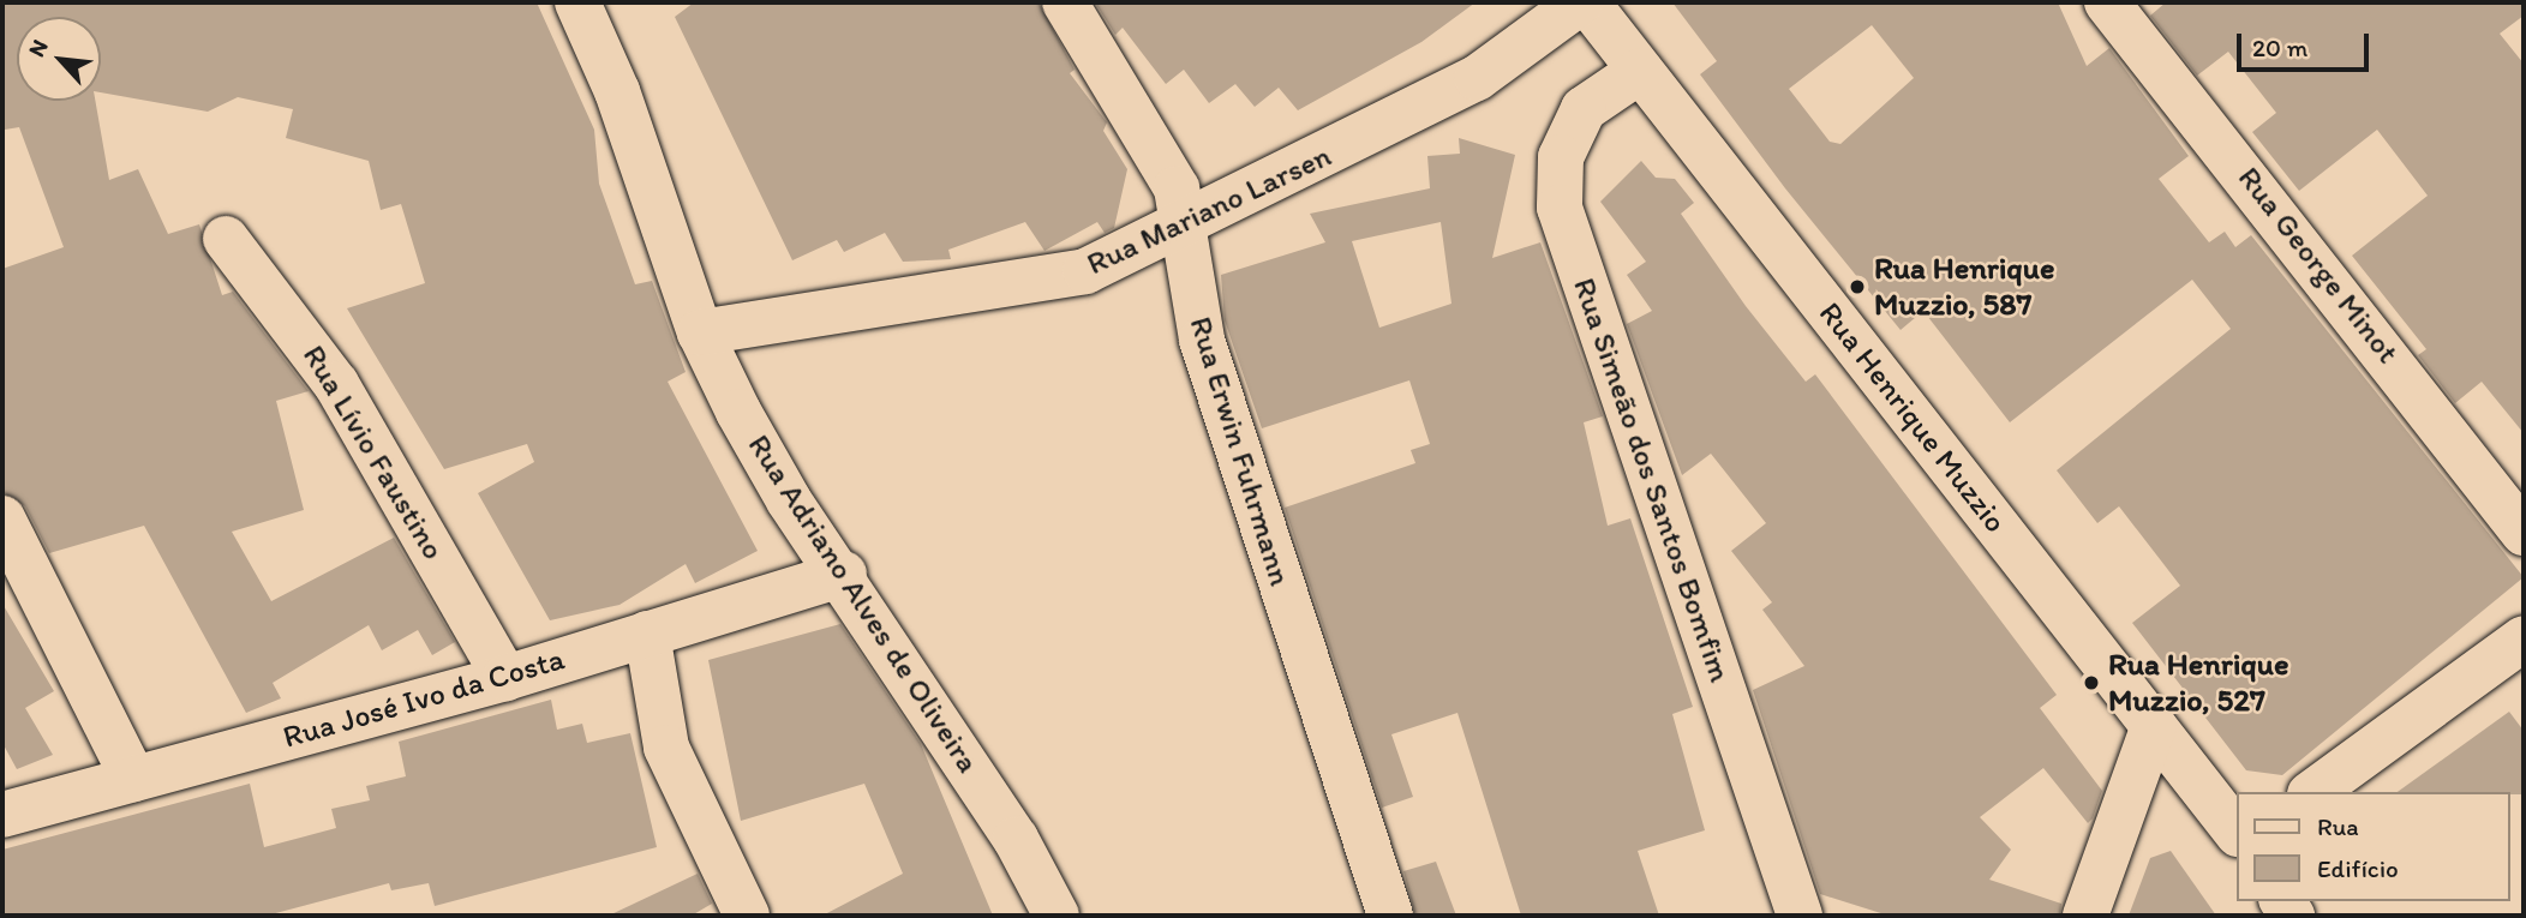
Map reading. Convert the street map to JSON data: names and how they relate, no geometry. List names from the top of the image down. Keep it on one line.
{"streets":{"street":["Rua Mariano Larsen","Rua George Minot","Rua Henrique Muzzio","Rua Erwin Fuhrmann","Rua Lívio Faustino","Rua Simeão dos Santos Bomfim","Rua Adriano Alves de Oliveira","Rua José Ivo da Costa"]},"crossings":[["Rua Mariano Larsen","Rua Erwin Fuhrmann"],["Rua Mariano Larsen","Rua Adriano Alves de Oliveira"],["Rua Henrique Muzzio","Rua Simeão dos Santos Bomfim"],["Rua Lívio Faustino","Rua José Ivo da Costa"],["Rua Adriano Alves de Oliveira","Rua José Ivo da Costa"]],"places":["Rua Henrique Muzzio, 587","Rua Henrique Muzzio, 527"],"legend":["Rua","Edifício"],"scale_bar":"20 m","north":"top left"}
